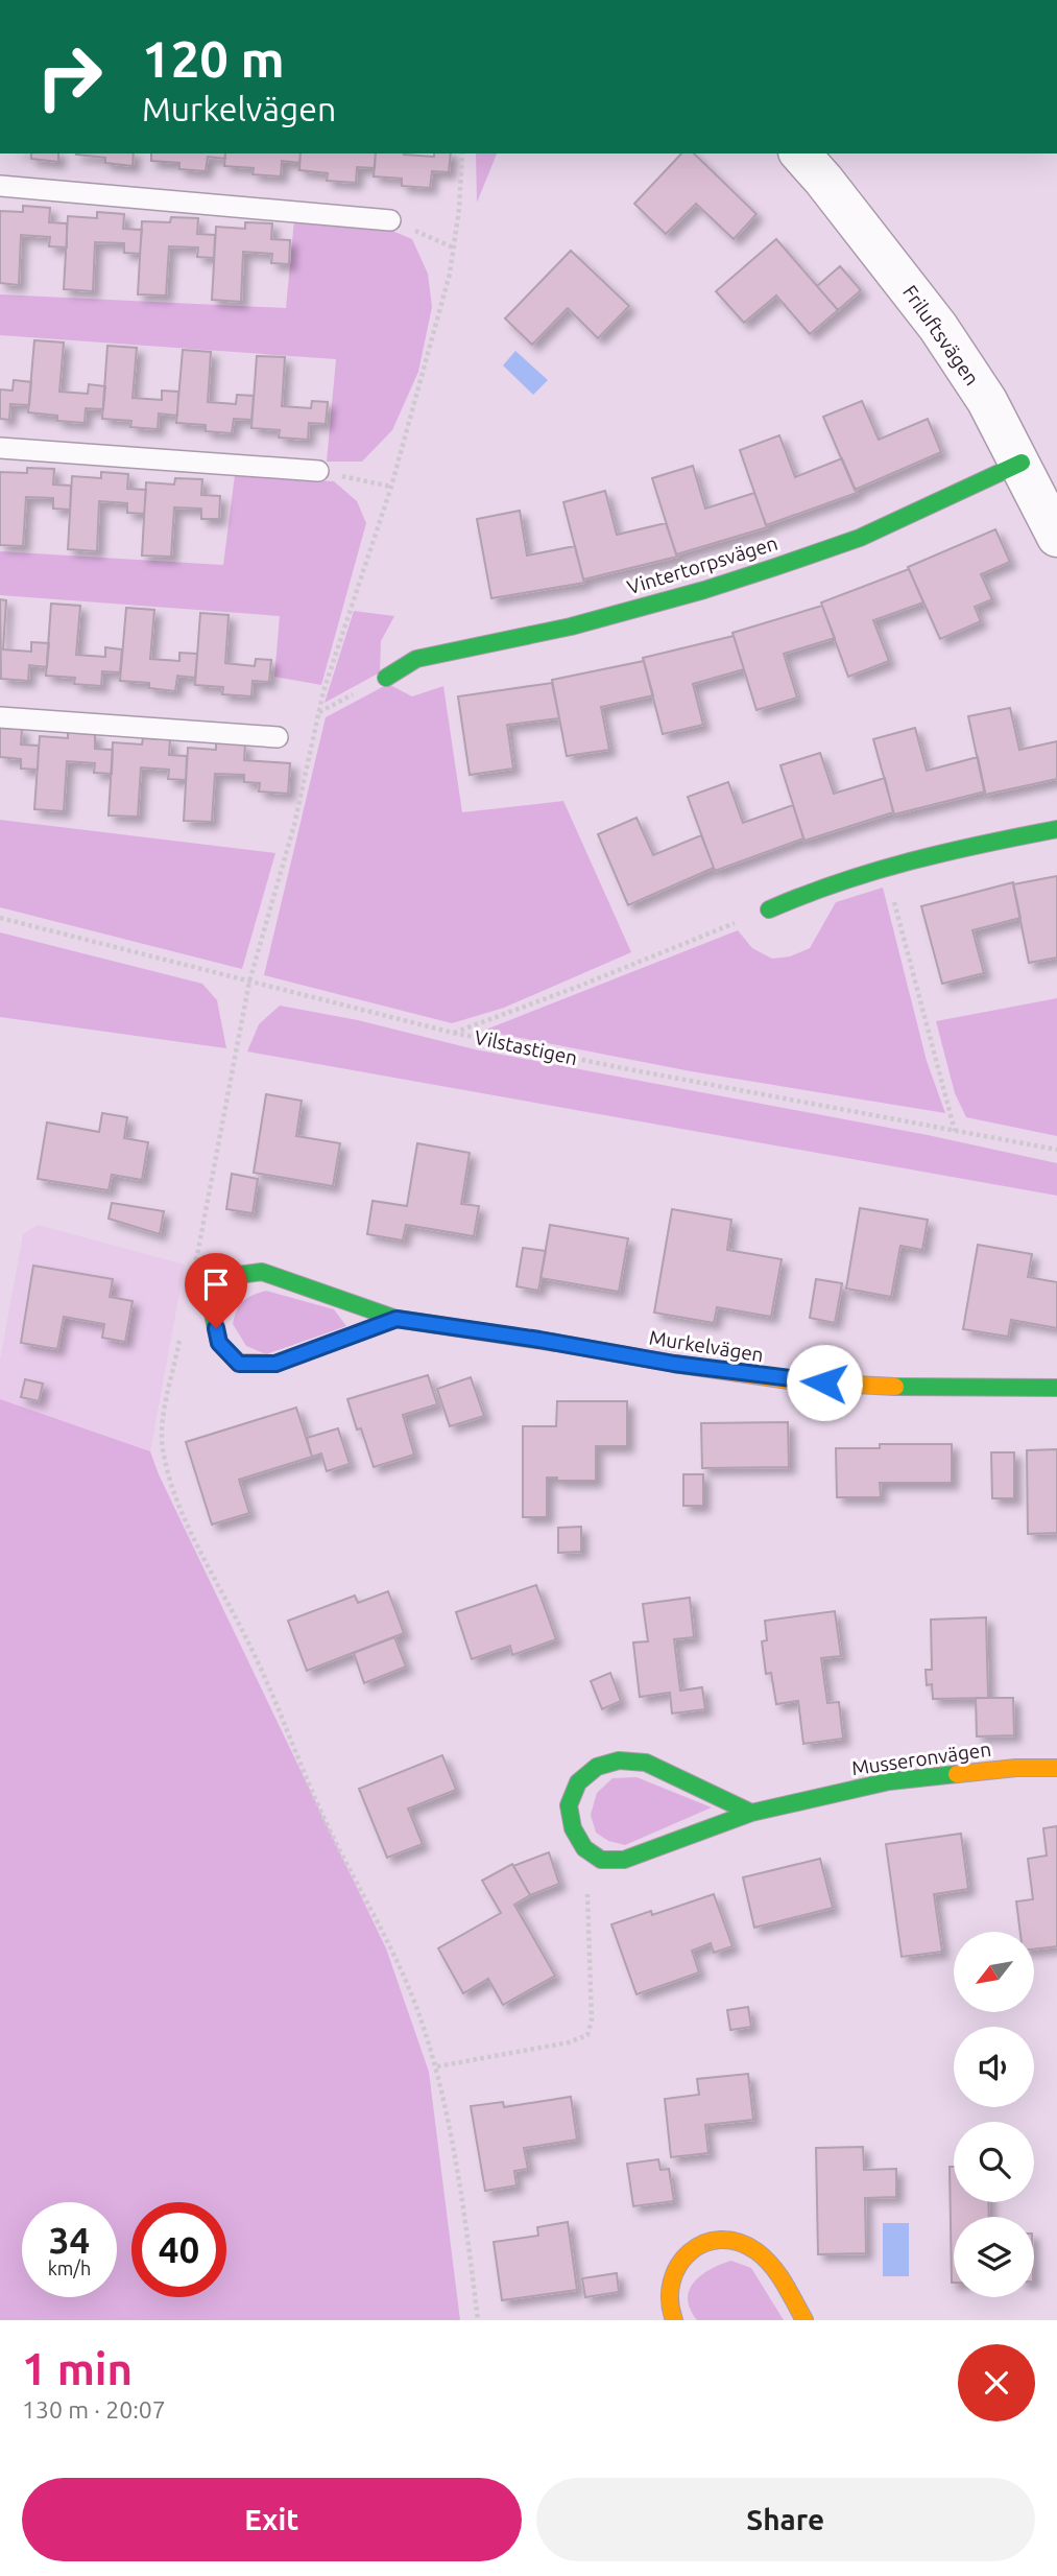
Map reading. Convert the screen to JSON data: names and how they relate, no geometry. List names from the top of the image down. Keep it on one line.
{"streets":{"street":["Friluftsvägen","Vintertorpsvägen","Murkelvägen","Musseronvägen"],"path":["Vilstastigen"]},"crossings":[["Friluftsvägen","Vintertorpsvägen"]],"north":"bottom left","page":{"turn":["120 m","Murkelvägen"],"speed":"34 km/h","limit":"40","heading":["1 min","130 m · 20:07"],"buttons":["Exit","Share"]}}
